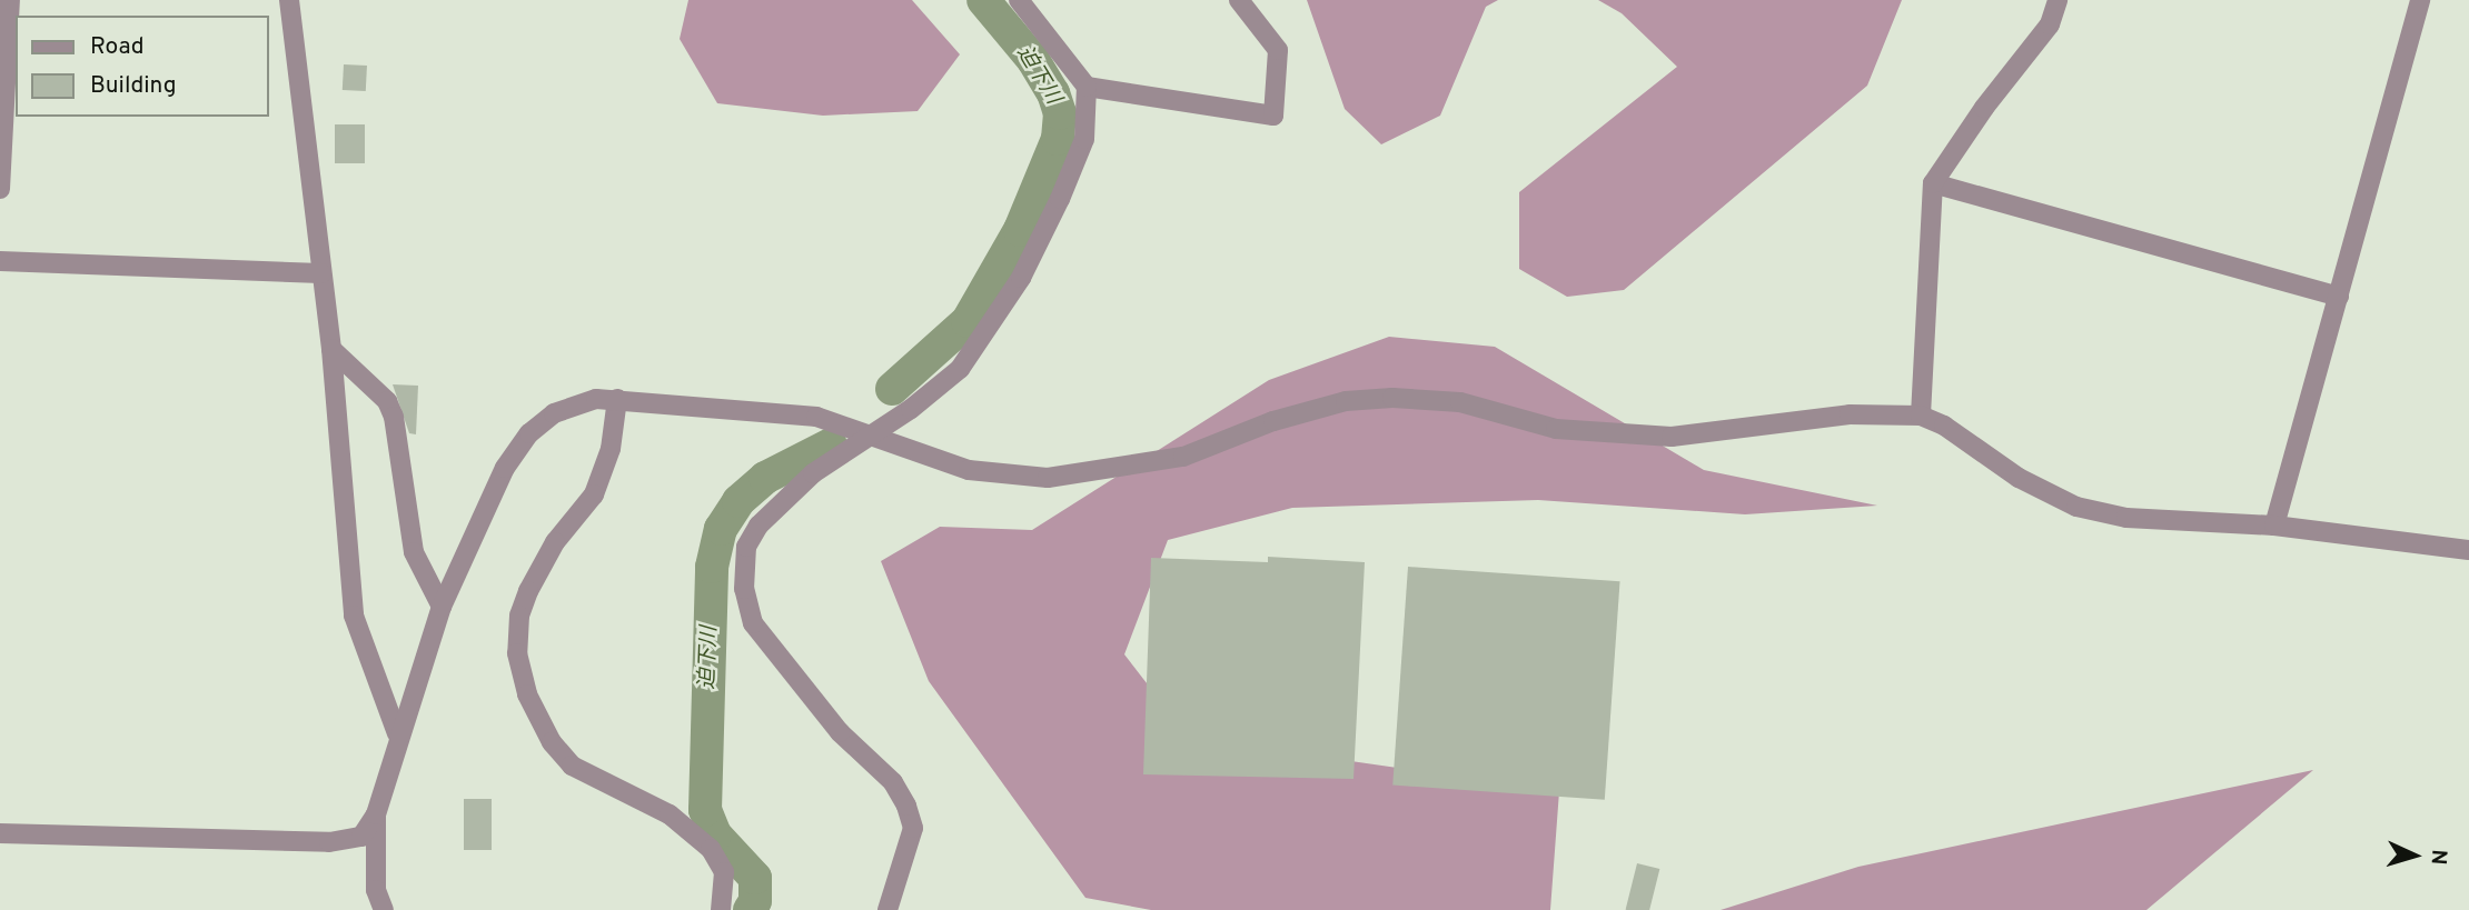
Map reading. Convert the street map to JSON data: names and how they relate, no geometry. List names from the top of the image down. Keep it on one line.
{"water":["迫下川"],"legend":["Road","Building"],"north":"right"}
